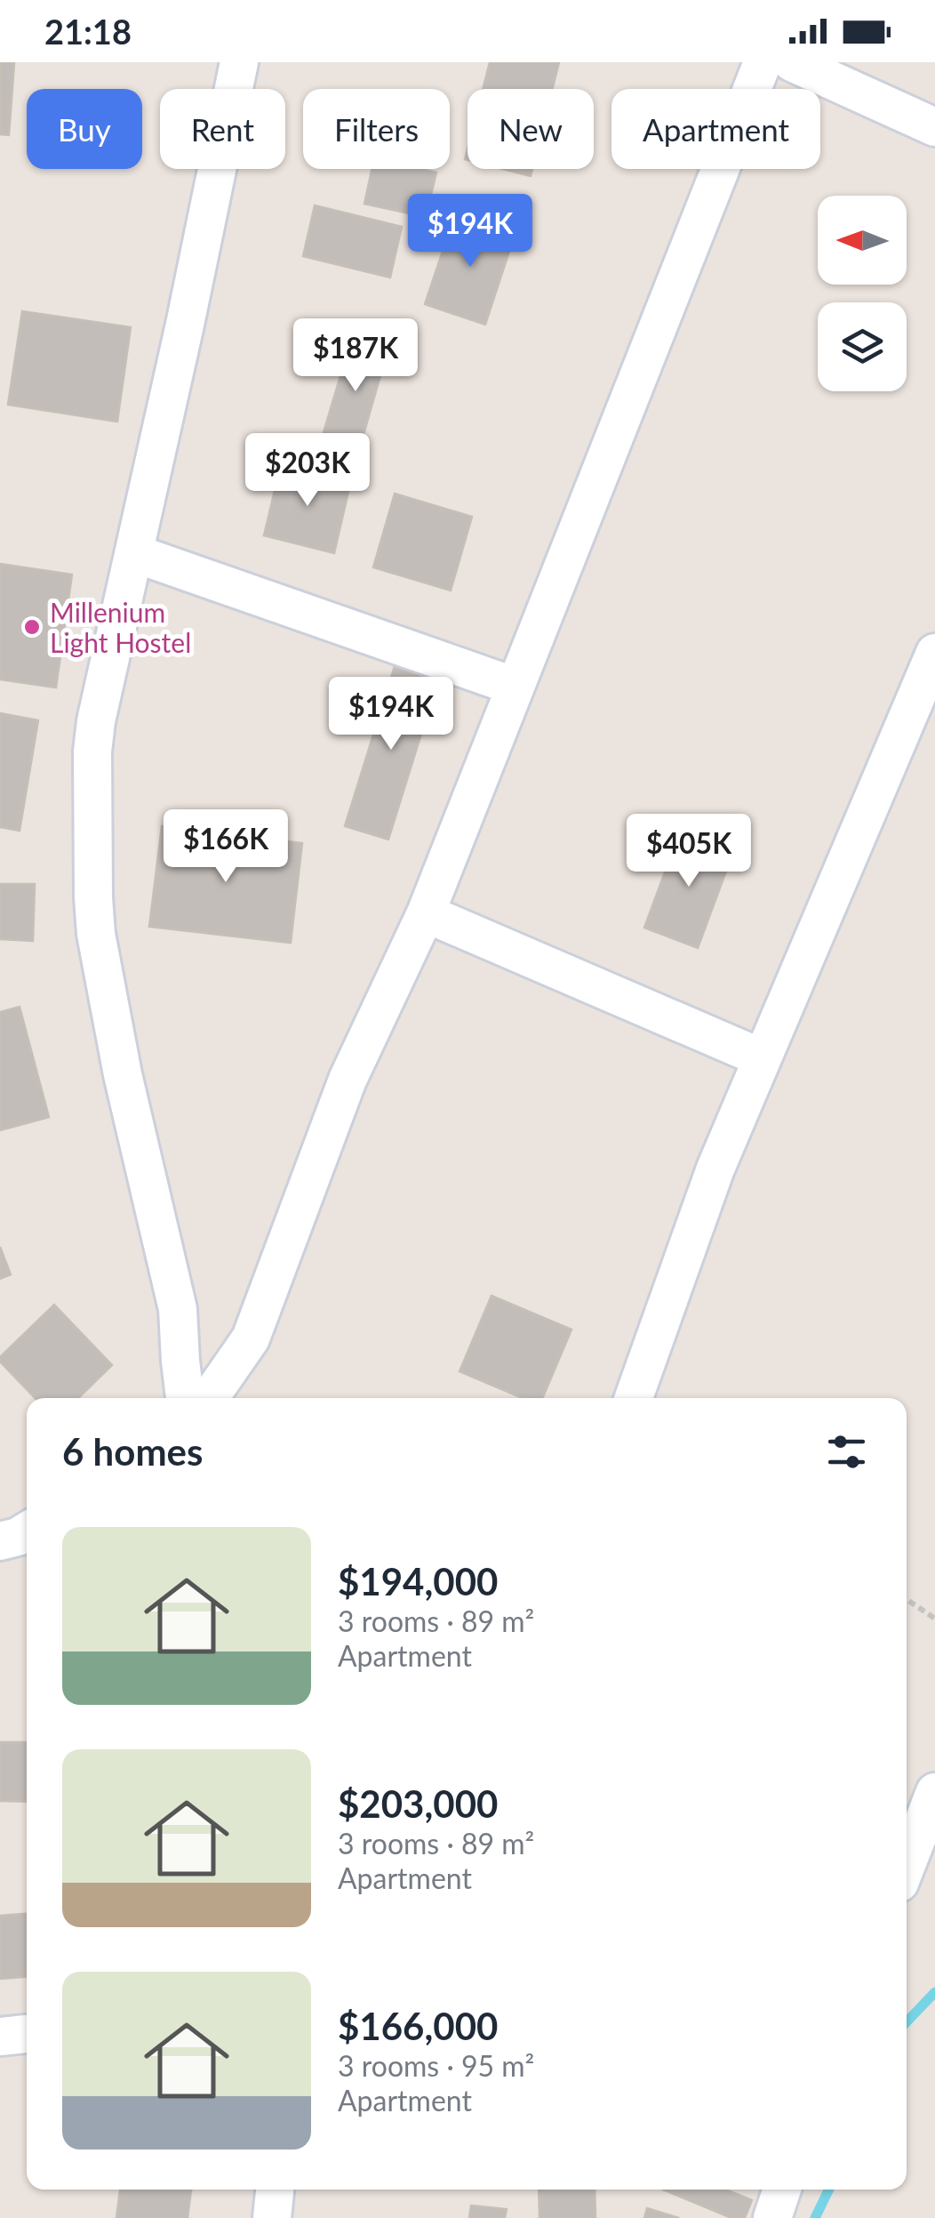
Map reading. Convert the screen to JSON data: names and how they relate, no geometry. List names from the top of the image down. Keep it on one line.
{"places":["Millenium Light Hostel"],"north":"left","page":{"status":"21:18","chip":["Buy","Rent","Filters","New","Apartment"],"price":["$194K","$187K","$203K","$194K","$166K","$405K"],"heading":"6 homes","list":[{"name":"$194,000","note":"3 rooms · 89 m² · Apartment"},{"name":"$203,000","note":"3 rooms · 89 m² · Apartment"},{"name":"$166,000","note":"3 rooms · 95 m² · Apartment"}]}}
